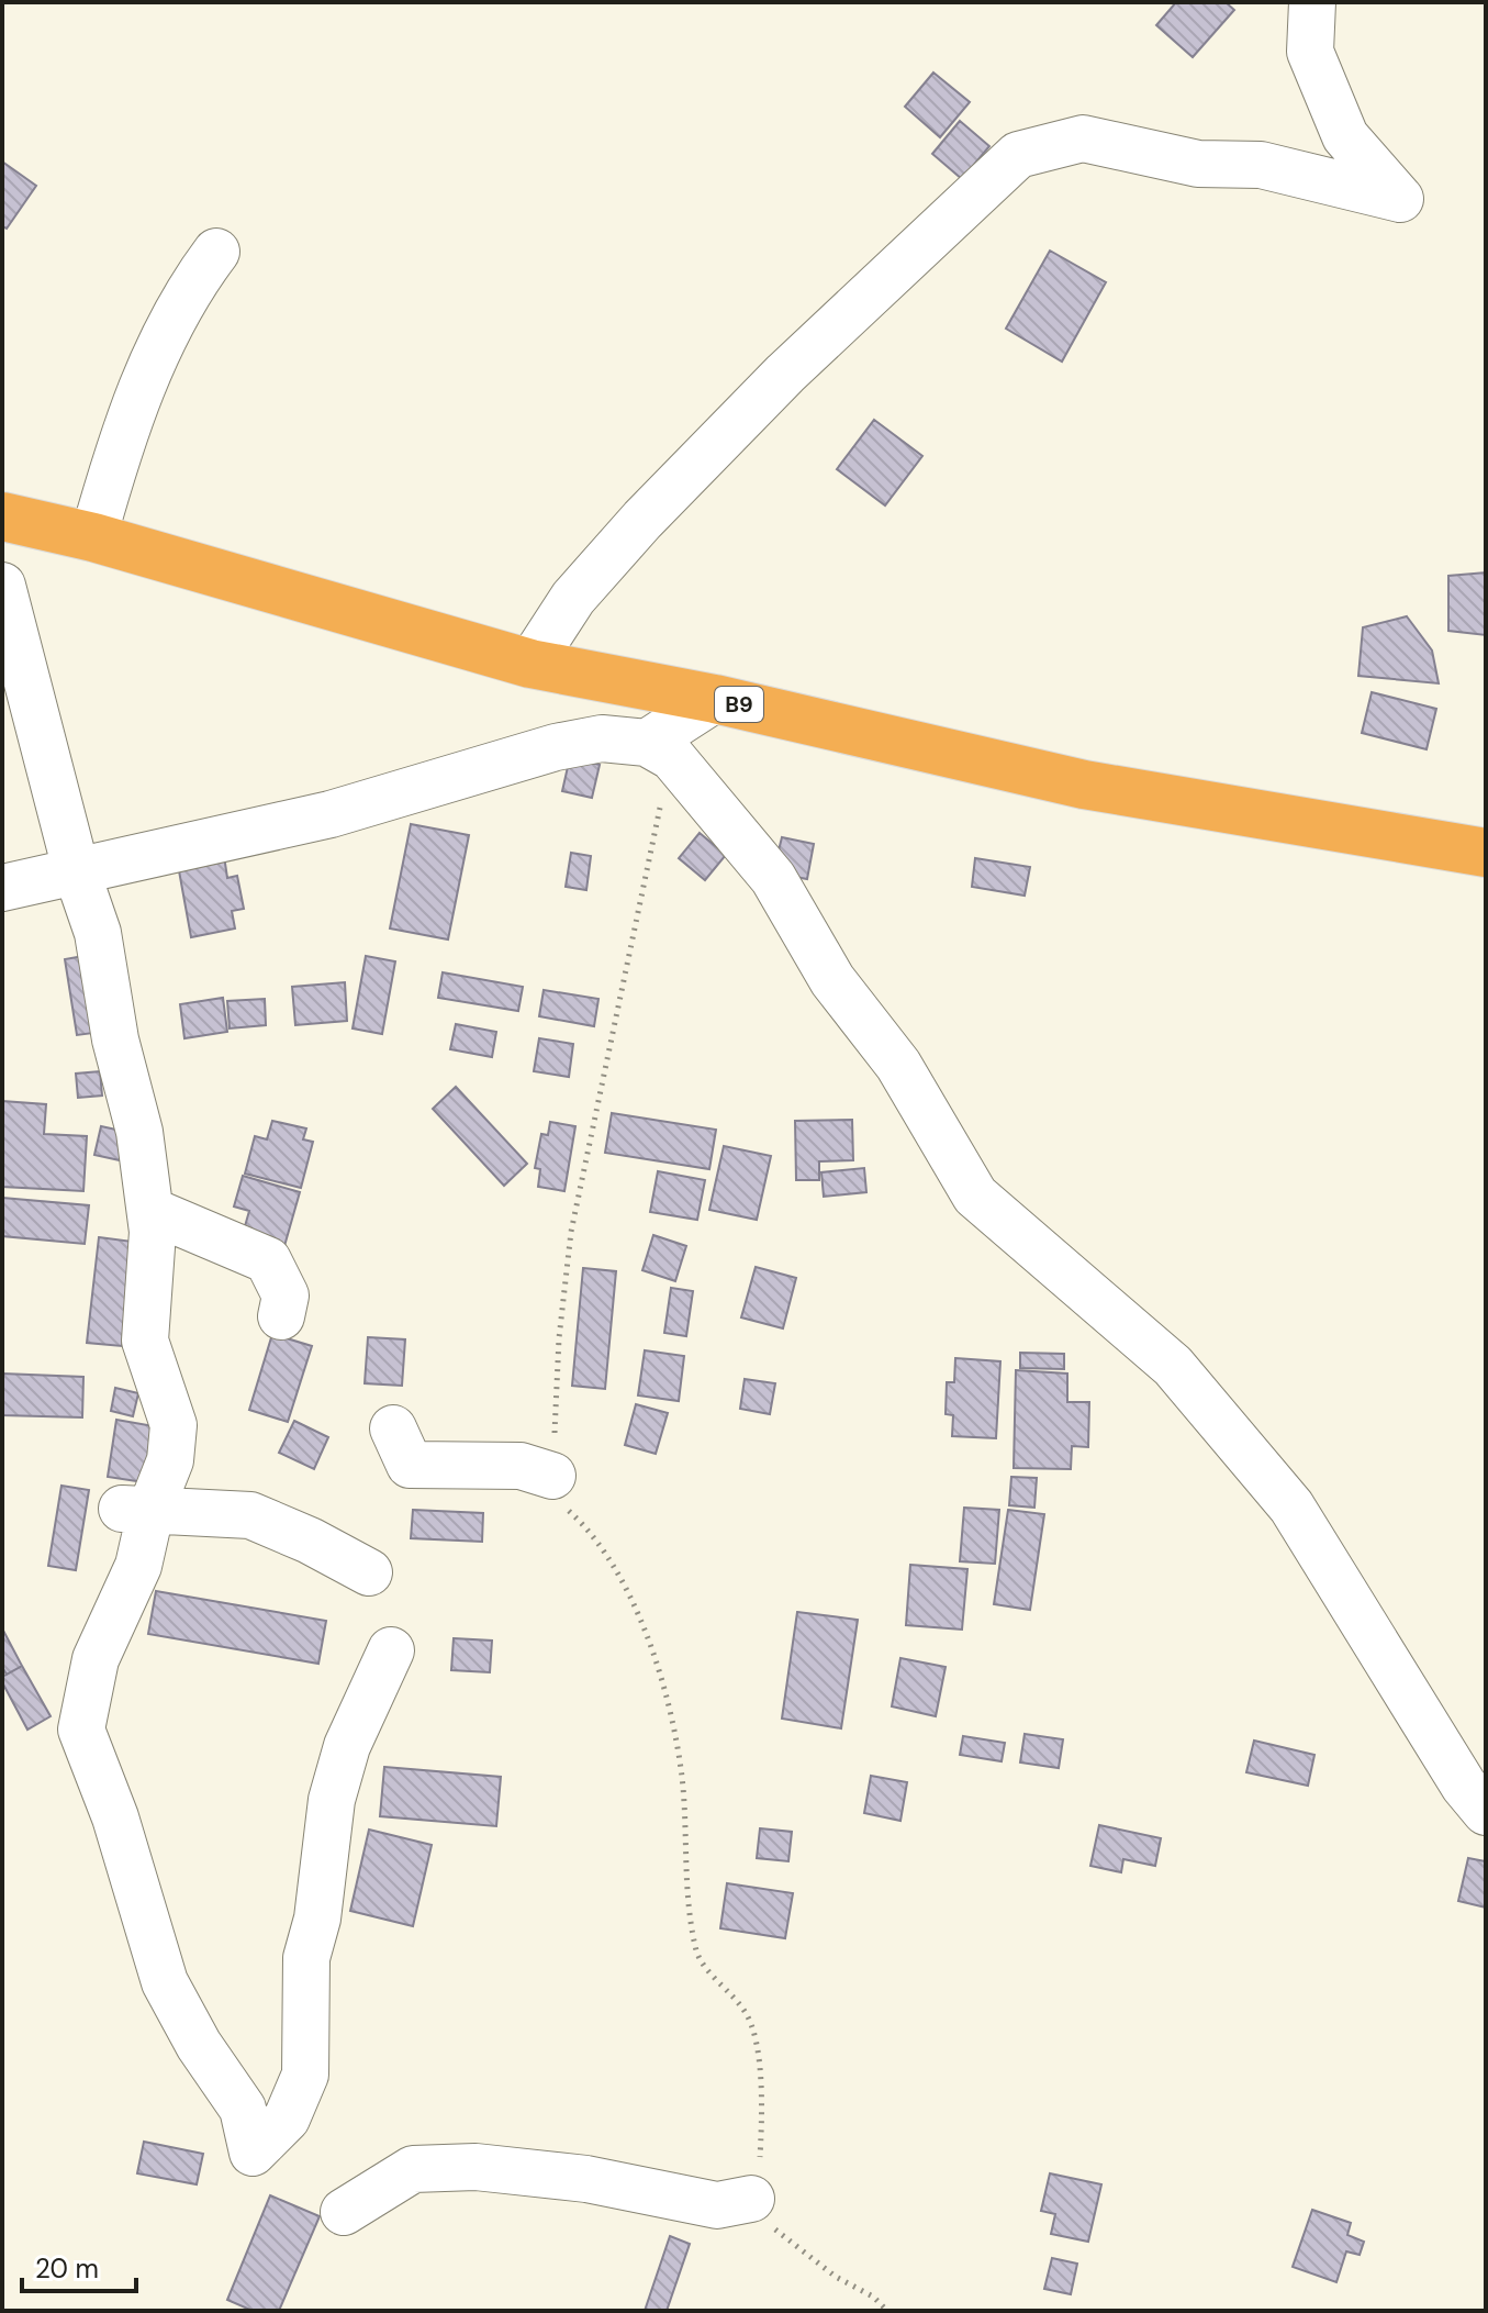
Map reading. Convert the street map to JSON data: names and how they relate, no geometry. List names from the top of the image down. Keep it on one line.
{"streets":{"highway":["B9"]},"scale_bar":"20 m"}
